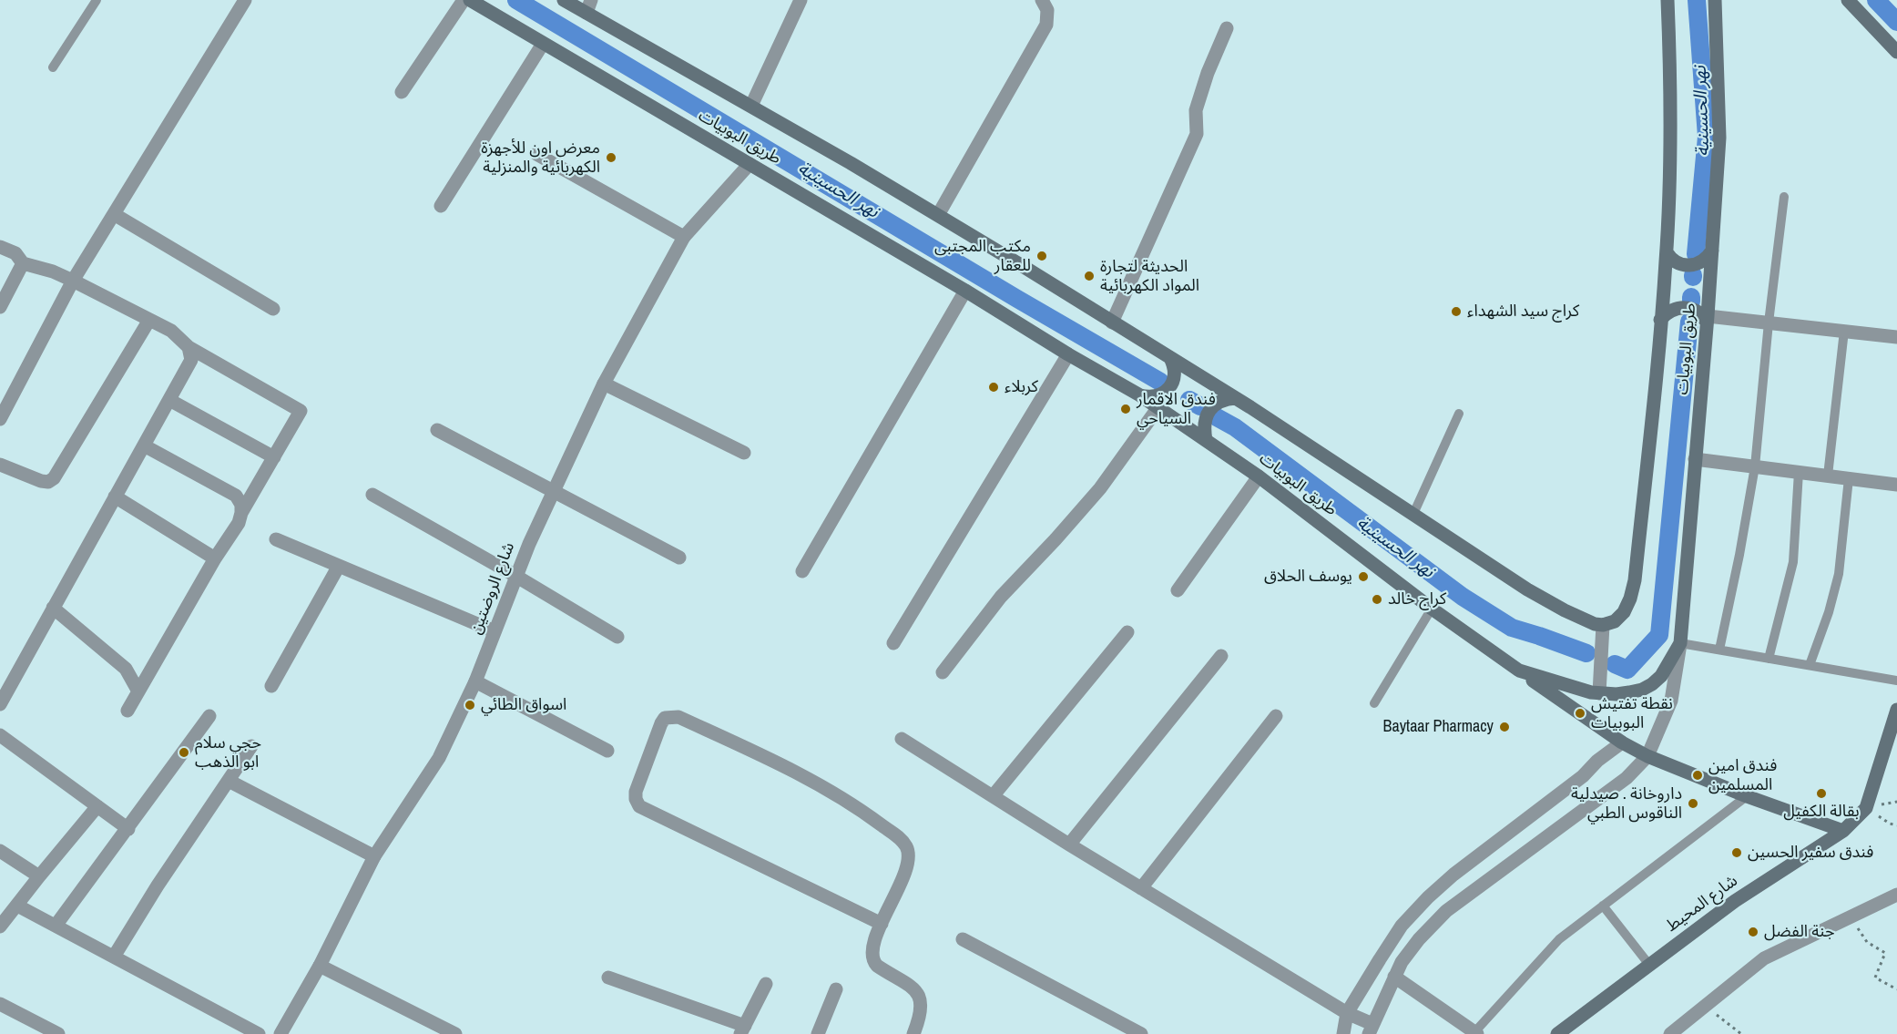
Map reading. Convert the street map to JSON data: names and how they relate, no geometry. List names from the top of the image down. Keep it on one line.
{"streets":{"main road":["طريق البوبيات","شارع المحيط"],"street":["شارع الروضتين"]},"crossings":[["طريق البوبيات","شارع الروضتين"]],"water":["نهر الحسينية"],"places":["معرض اون للأجهزة الكهربائية والمنزلية","مكتب المجتبى للعقار","الحديثة لتجارة المواد الكهربائية","كراج سيد الشهداء","كربلاء","فندق الاقمار السياحي","يوسف الحلاق","كراج خالد","اسواق الطائي","نقطة تفتيش البوبيات","Baytaar Pharmacy","حجي سلام ابو الذهب","فندق امين المسلمين","بقالة الكفيل","داروخانة . صيدلية الناقوس الطبي","فندق سفير الحسين","جنة الفضل"]}
